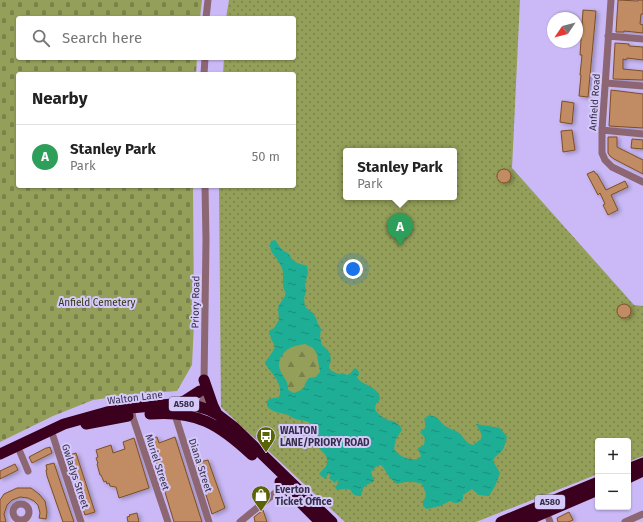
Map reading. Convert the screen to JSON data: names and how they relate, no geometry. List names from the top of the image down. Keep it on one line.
{"streets":{"highway":["Walton Lane","A580"],"street":["Anfield Road","Priory Road","Muriel Street","Diana Street","Gwladys Street"]},"crossings":[["Walton Lane","Muriel Street"],["Walton Lane","Diana Street"],["Walton Lane","Gwladys Street"]],"parks":["Anfield Cemetery"],"places":{"bus stop":["WALTON LANE/PRIORY ROAD"],"shop":["Everton Ticket Office"]},"north":"bottom left","page":{"search":"Search here","heading":"Nearby","list":[{"mark":"A","name":"Stanley Park","note":"Park","value":"50 m"}],"popup":["Stanley Park","Park"],"pins":"A","map_buttons":["+","−"]}}
